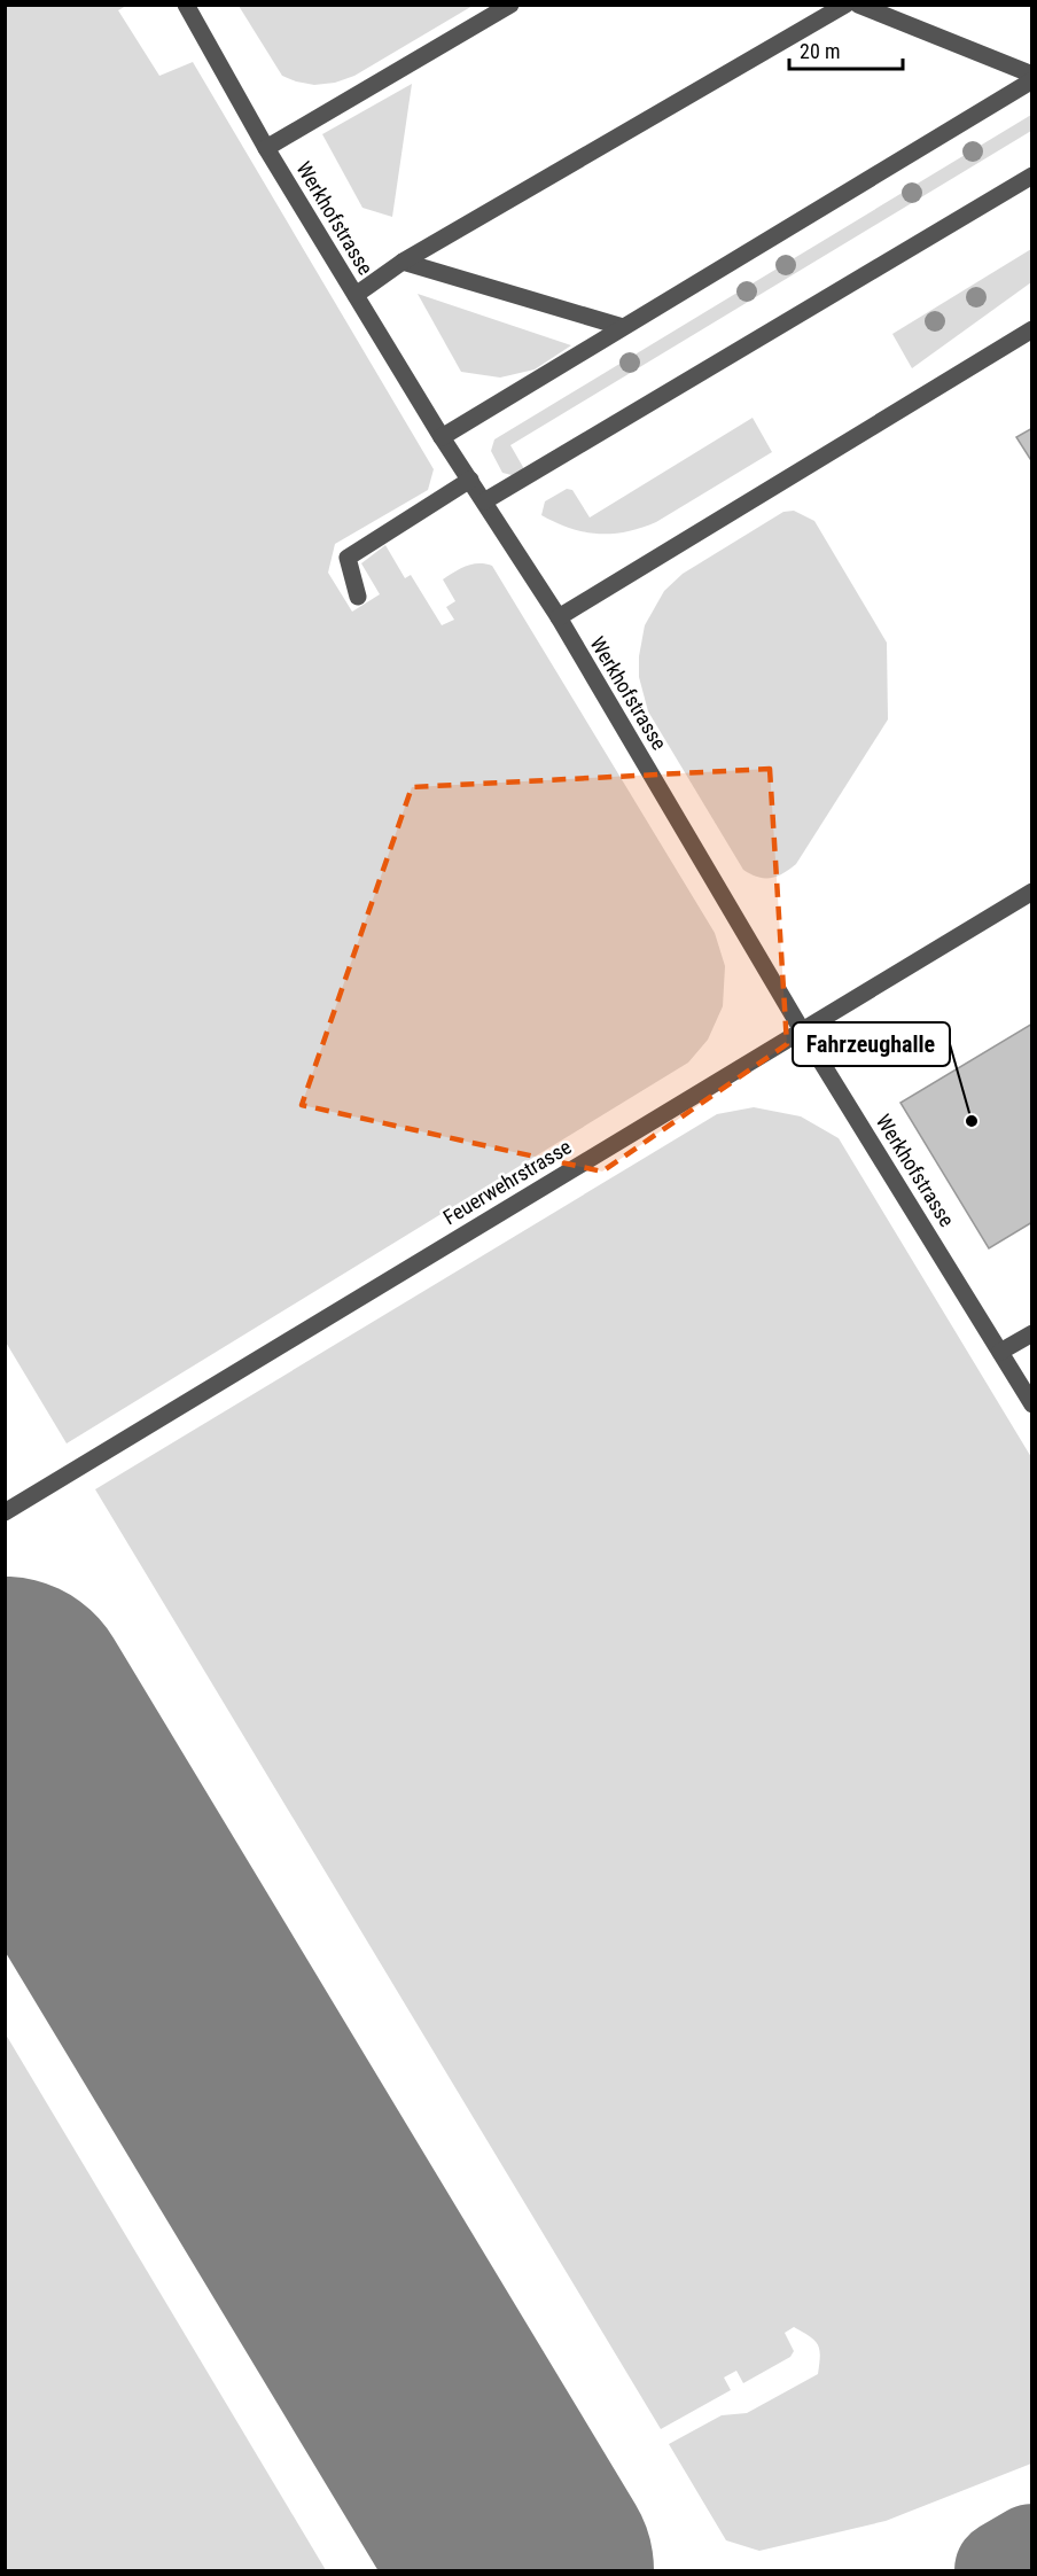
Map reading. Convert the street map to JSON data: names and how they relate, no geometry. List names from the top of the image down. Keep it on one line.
{"streets":{"lane":["Werkhofstrasse","Feuerwehrstrasse"]},"crossings":[["Werkhofstrasse","Feuerwehrstrasse"]],"places":["Fahrzeughalle"],"scale_bar":"20 m"}
